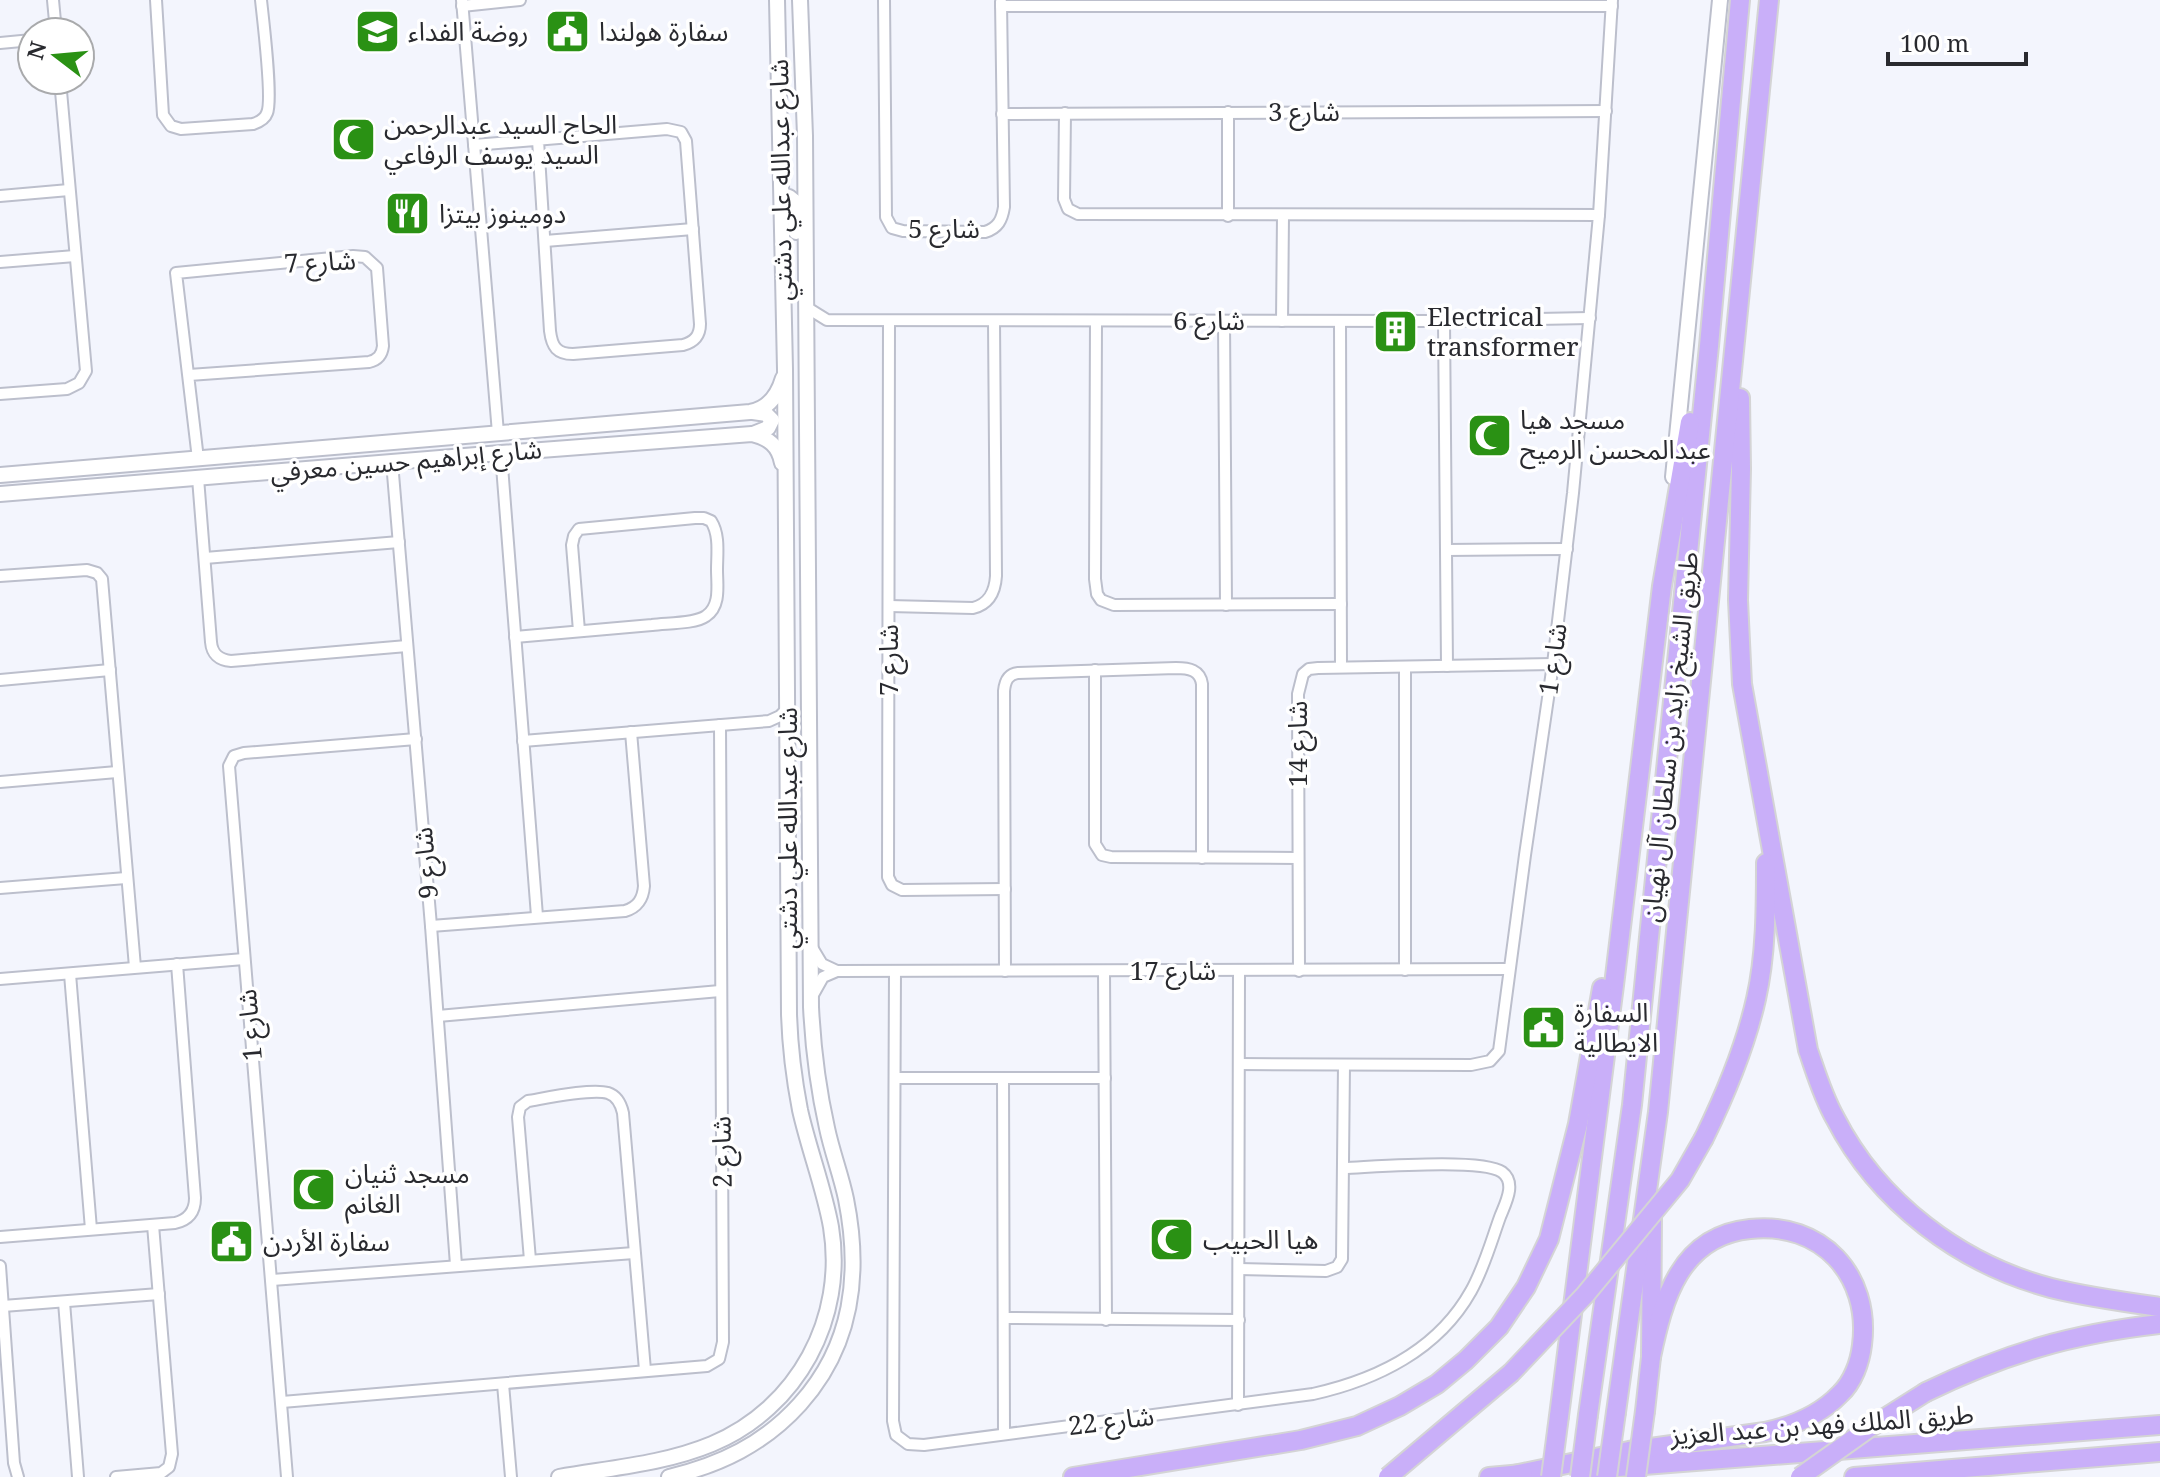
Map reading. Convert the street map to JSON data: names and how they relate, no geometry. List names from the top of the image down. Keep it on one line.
{"streets":{"highway":["طريق الشيخ زايد بن سلطان آل نهيان","طريق الملك فهد بن عبد العزيز"],"main road":["شارع عبدالله علي دشتي","شارع إبراهيم حسين معرفي"],"street":["شارع 3","شارع 5","شارع 7","شارع 6","شارع 1","شارع 14","شارع 9","شارع 17","شارع 2","شارع 22"]},"crossings":[["شارع 3","شارع 5"],["شارع 3","شارع 1"],["شارع 7","شارع 6"],["شارع 7","شارع إبراهيم حسين معرفي"],["شارع 6","شارع 1"],["شارع إبراهيم حسين معرفي","شارع 9"],["شارع 1","شارع 14"],["شارع 1","شارع 9"],["شارع 1","شارع 17"],["شارع 1","شارع 2"],["شارع 14","شارع 17"],["شارع 17","شارع 22"]],"places":{"school or university":["روضة الفداء"],"public building":["سفارة هولندا","السفارة الايطالية","سفارة الأردن"],"mosque":["الحاج السيد عبدالرحمن السيد يوسف الرفاعي","مسجد هيا عبدالمحسن الرميح","مسجد ثنيان الغانم","هيا الحبيب"],"restaurant":["دومينوز بيتزا"],"building":["Electrical transformer"]},"scale_bar":"100 m","north":"left"}
